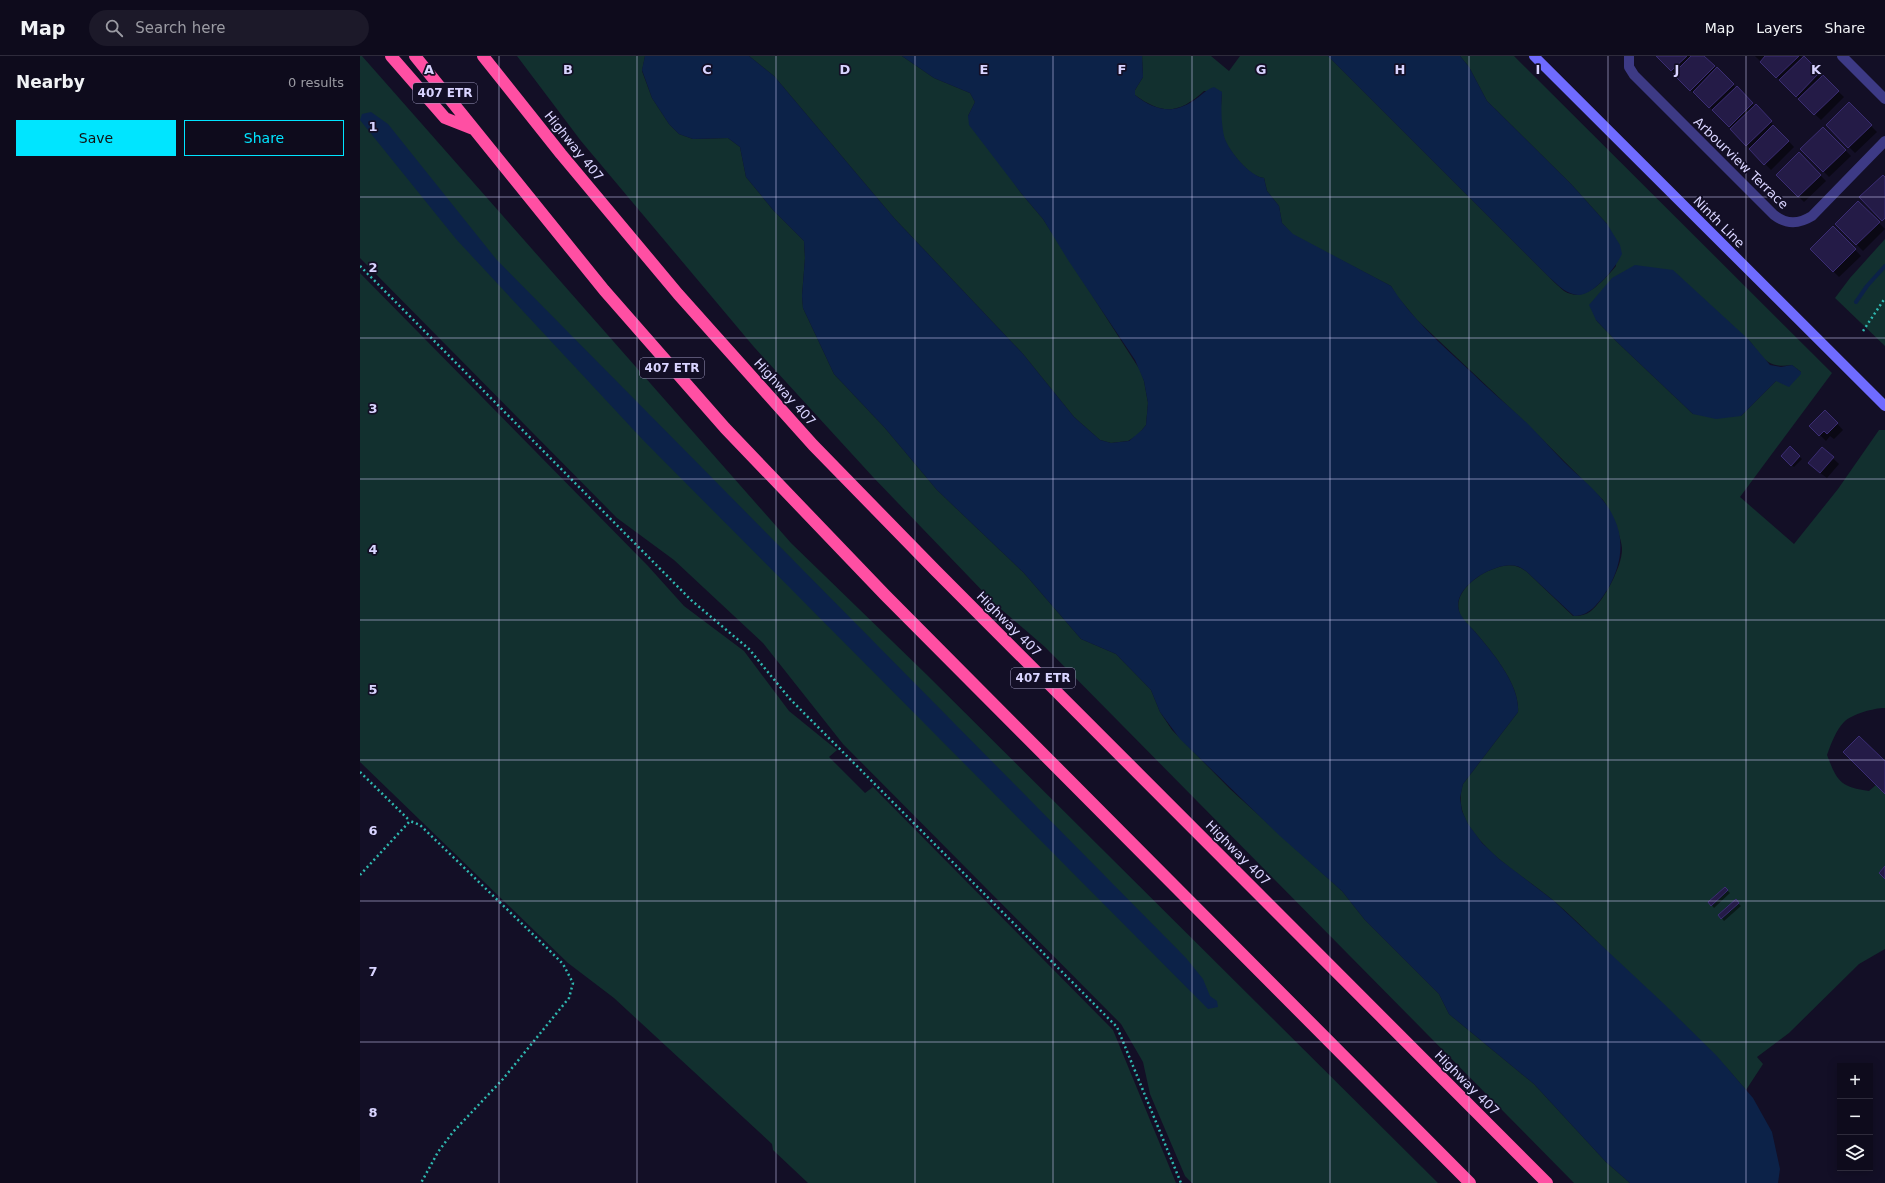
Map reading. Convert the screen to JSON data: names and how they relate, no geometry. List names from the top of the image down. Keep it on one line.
{"streets":{"highway":["407 ETR","Highway 407"],"main road":["Ninth Line"],"street":["Arbourview Terrace"]},"page":{"header":"Map","search":"Search here","nav":["Map","Layers","Share"],"heading":["Nearby","0 results"],"buttons":["Save","Share"],"map_buttons":["+","−"]},"grid":{"columns":["A","B","C","D","E","F","G","H","I","J","K"],"rows":["1","2","3","4","5","6","7","8"]}}
